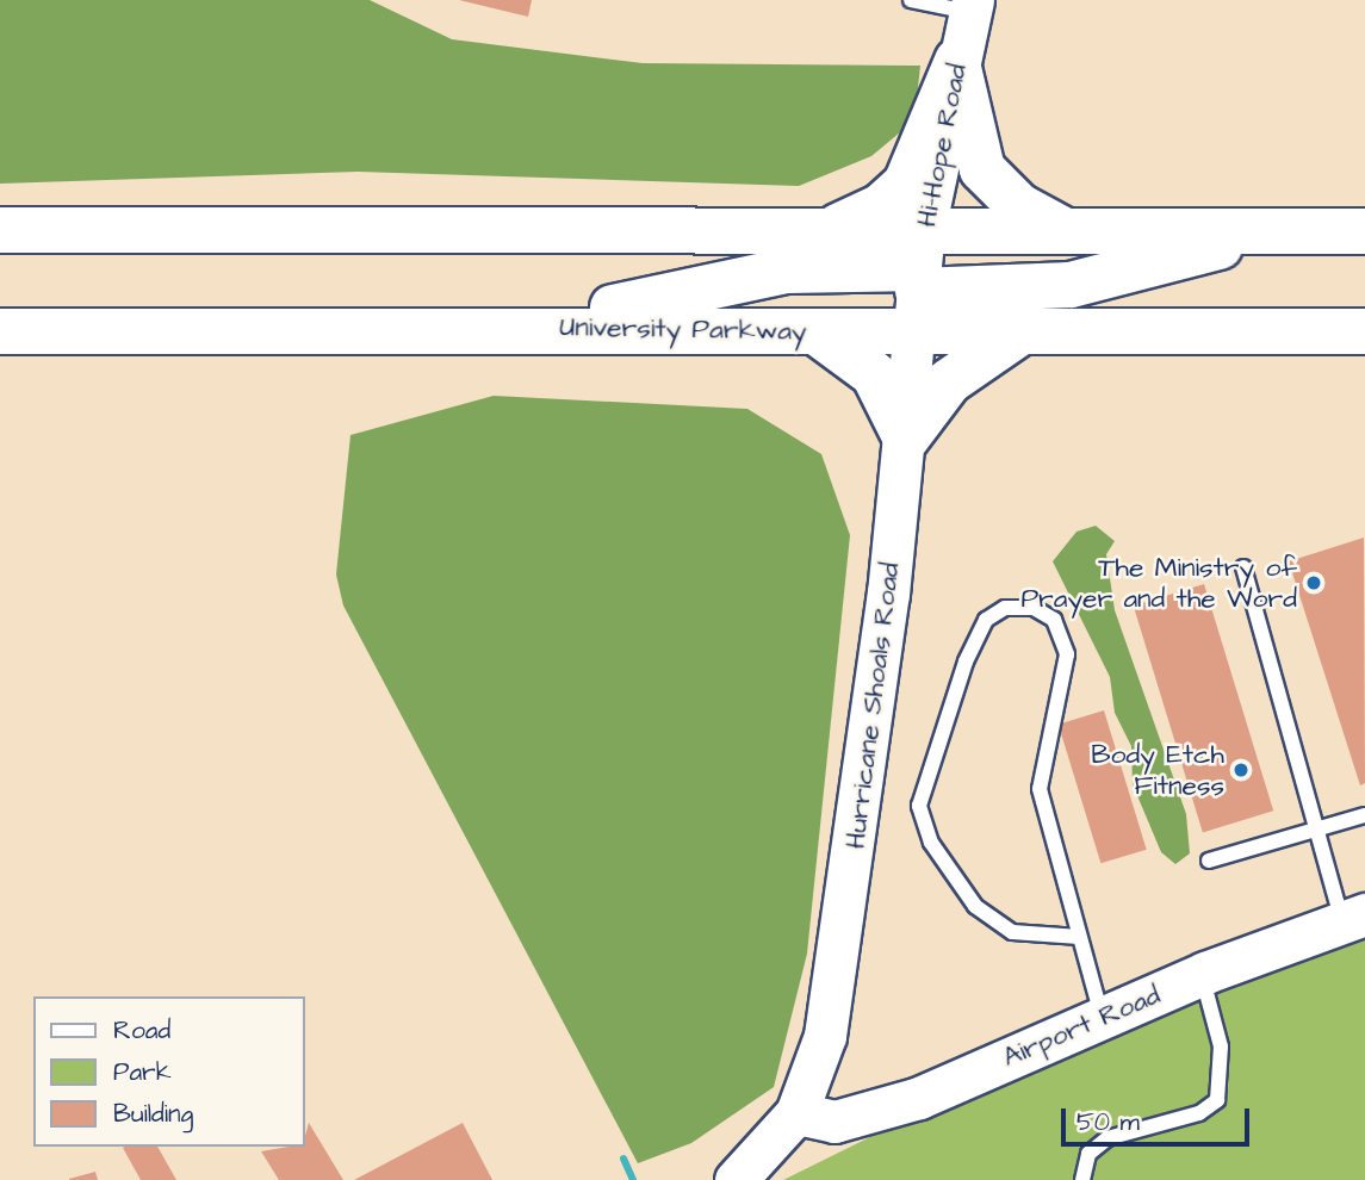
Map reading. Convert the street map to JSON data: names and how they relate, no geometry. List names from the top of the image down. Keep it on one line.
{"streets":{"highway":["University Parkway"],"street":["Hi-Hope Road","Hurricane Shoals Road","Airport Road"]},"crossings":[["Hi-Hope Road","University Parkway"],["Hi-Hope Road","Hurricane Shoals Road"],["University Parkway","Hurricane Shoals Road"],["Hurricane Shoals Road","Airport Road"]],"places":["The Ministry of Prayer and the Word","Body Etch Fitness"],"legend":["Road","Park","Building"],"scale_bar":"50 m"}
